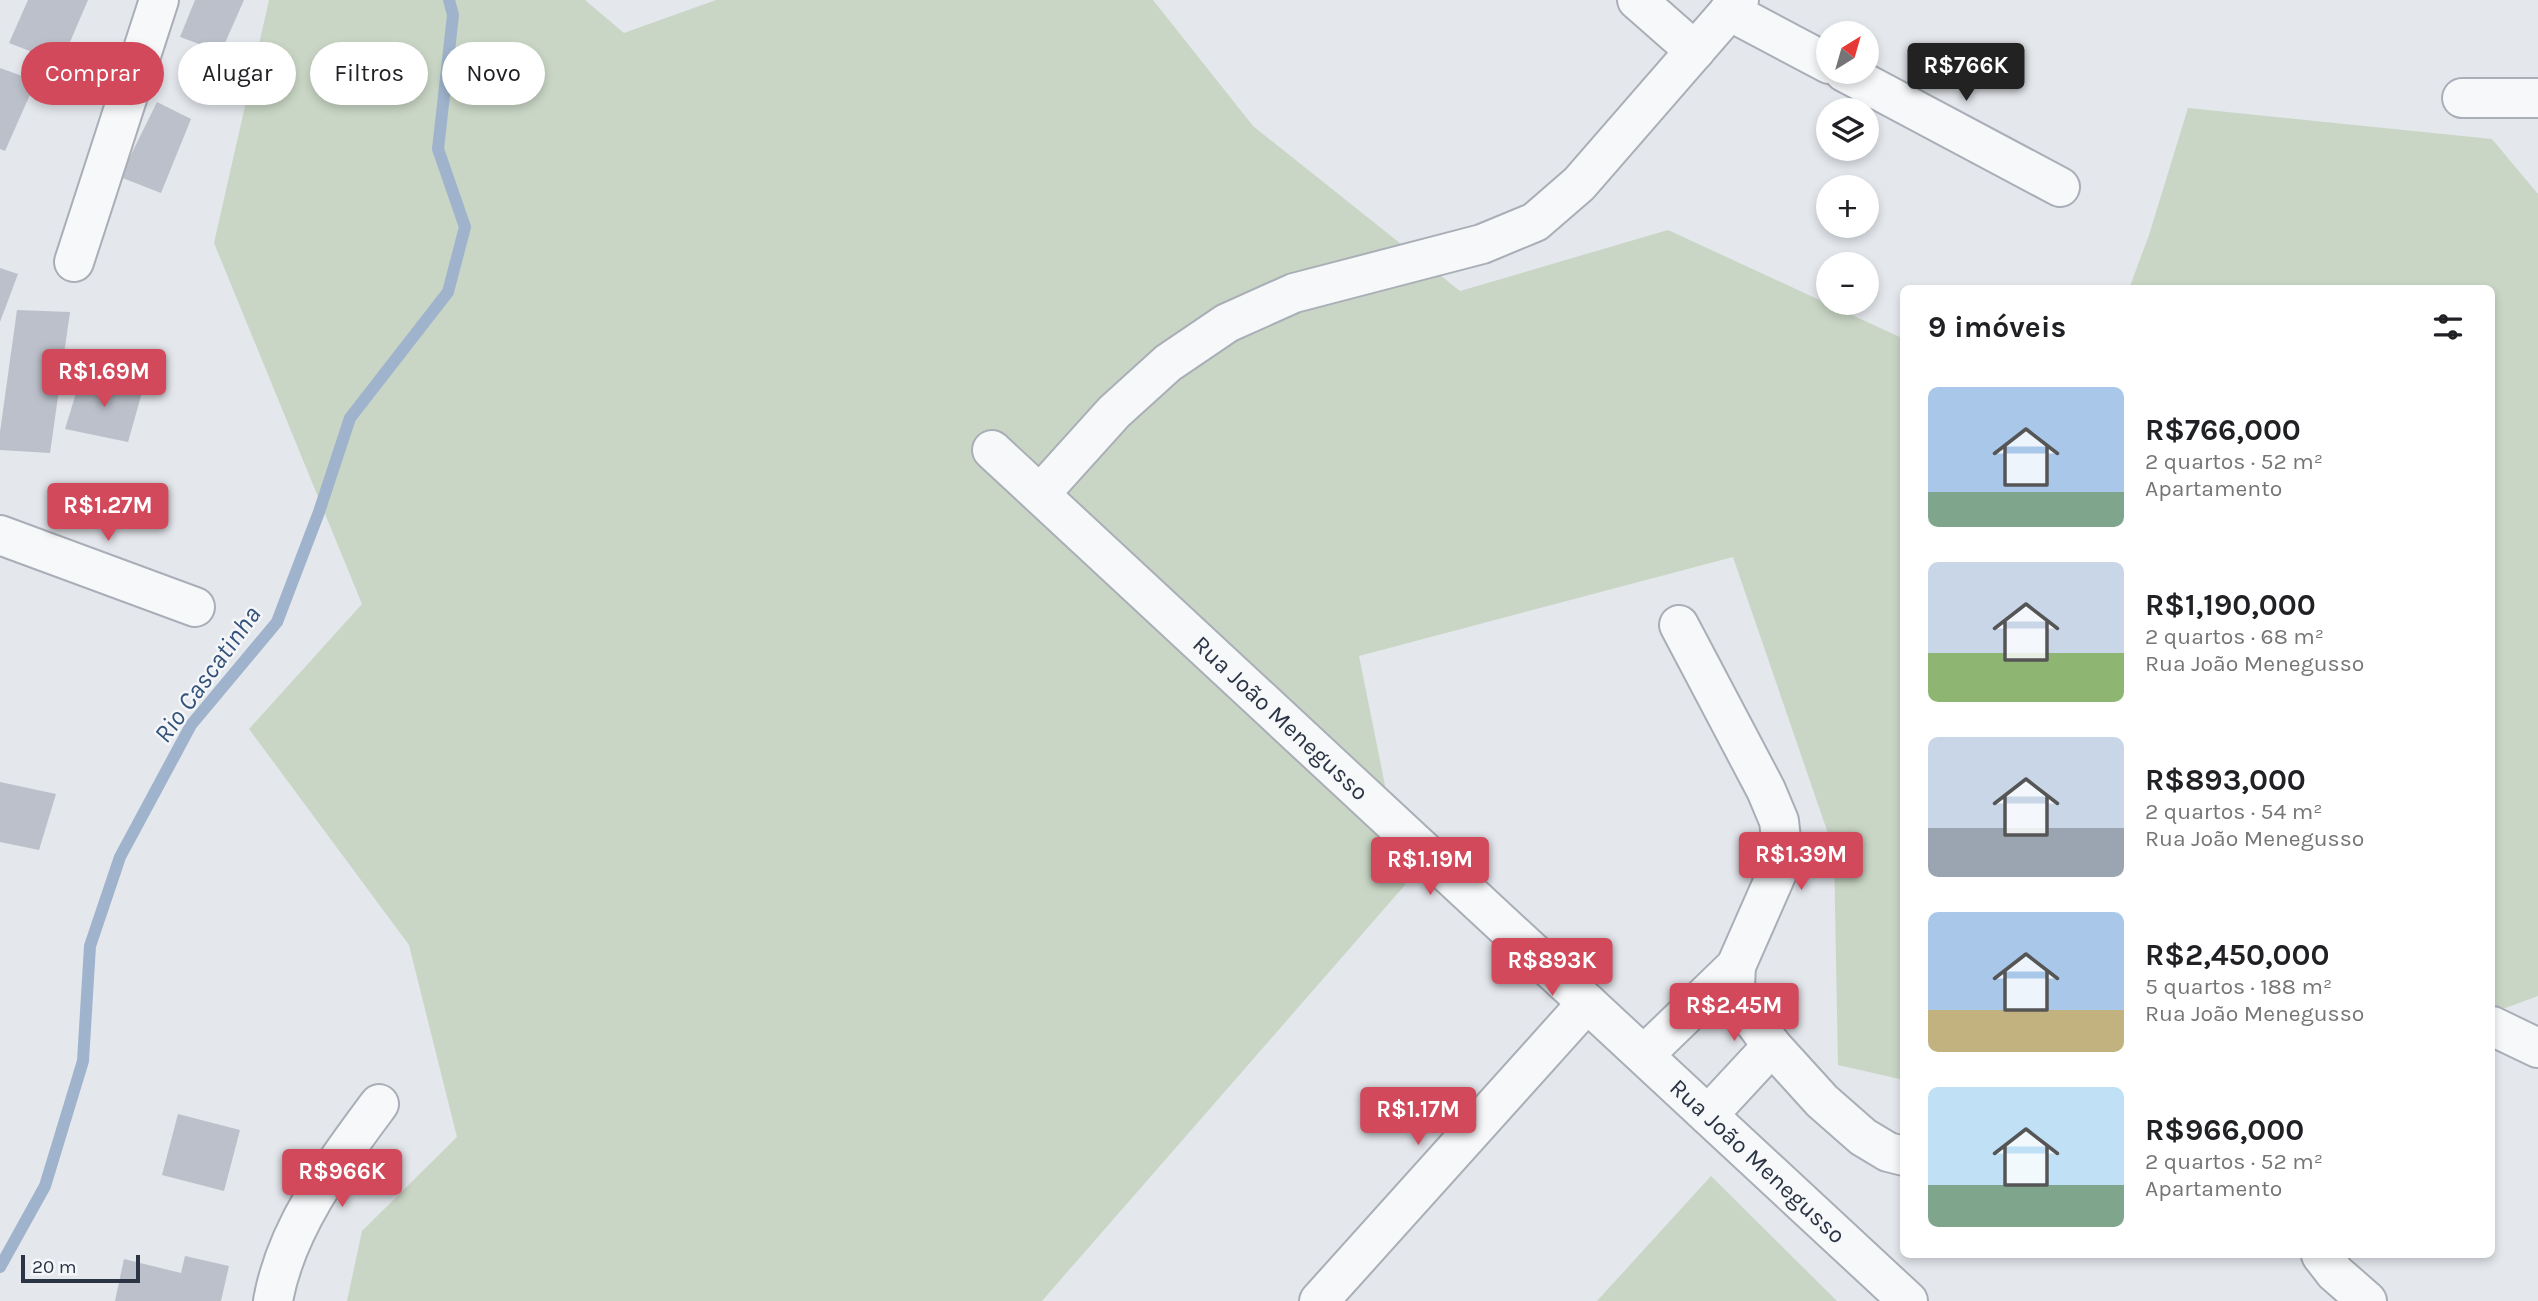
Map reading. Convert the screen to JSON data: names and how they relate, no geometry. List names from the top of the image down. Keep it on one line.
{"streets":{"street":["Rua João Menegusso"]},"water":["Rio Cascatinha"],"scale_bar":"20 m","north":"top right","page":{"map_buttons":["+","−"],"chip":["Comprar","Alugar","Filtros","Novo"],"price":["R$766K","R$1.69M","R$1.27M","R$1.39M","R$1.19M","R$893K","R$2.45M","R$1.17M","R$966K"],"heading":"9 imóveis","list":[{"name":"R$766,000","note":"2 quartos · 52 m² · Apartamento"},{"name":"R$1,190,000","note":"2 quartos · 68 m² · Rua João Menegusso"},{"name":"R$893,000","note":"2 quartos · 54 m² · Rua João Menegusso"},{"name":"R$2,450,000","note":"5 quartos · 188 m² · Rua João Menegusso"},{"name":"R$966,000","note":"2 quartos · 52 m² · Apartamento"}],"scale":"20 m"}}
